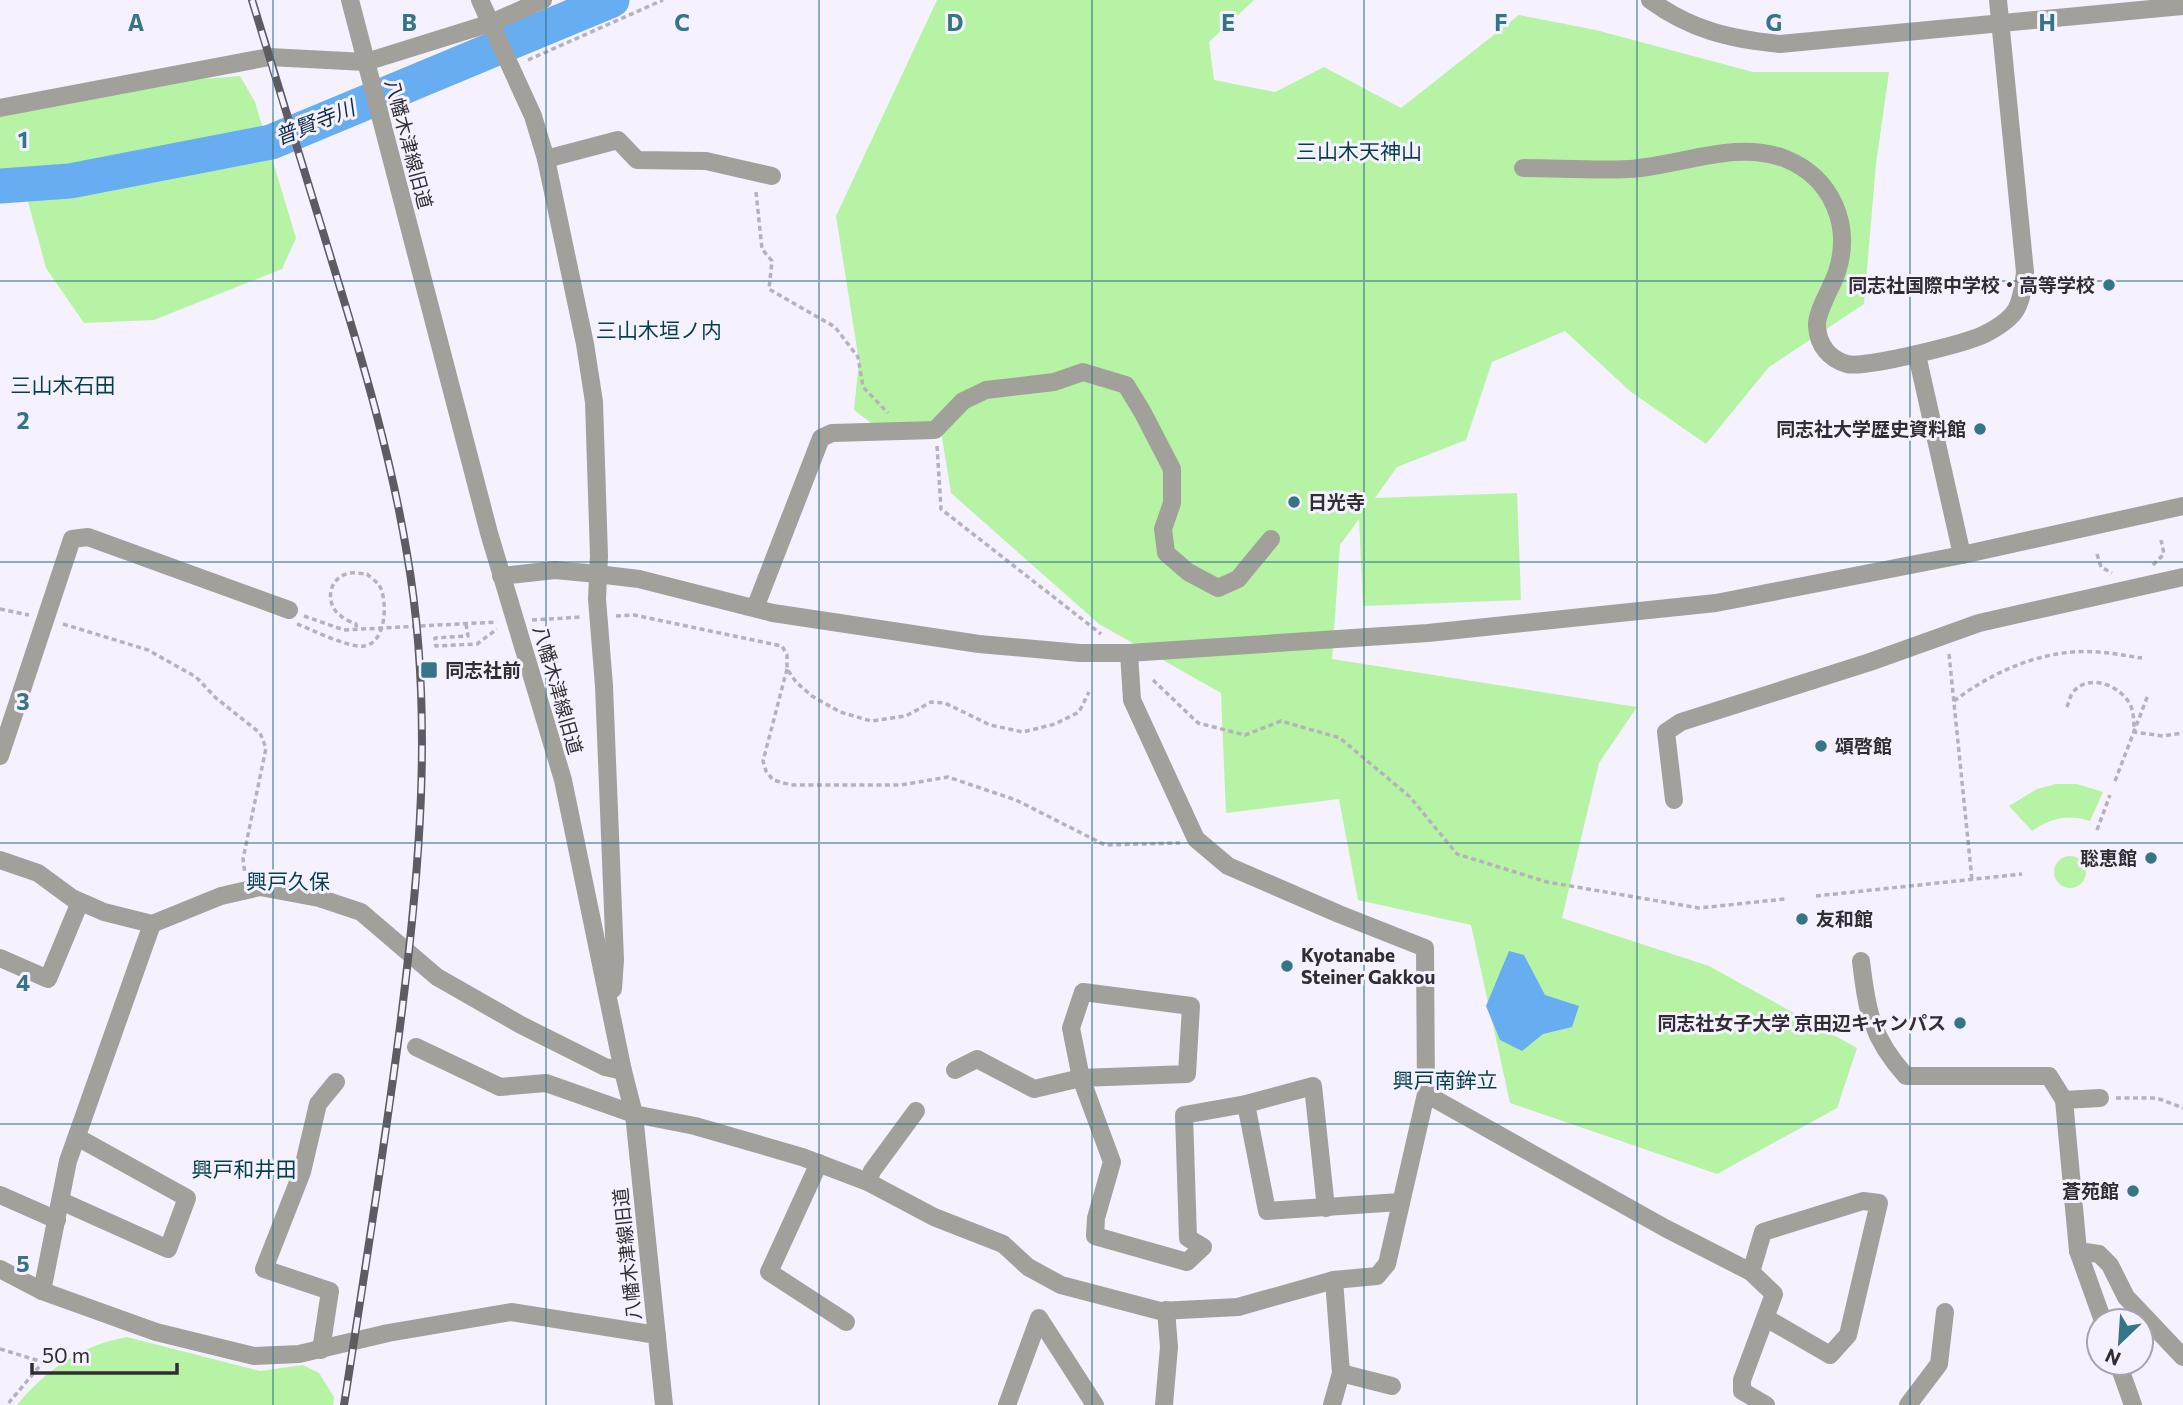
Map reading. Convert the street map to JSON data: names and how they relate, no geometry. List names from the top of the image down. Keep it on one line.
{"streets":{"street":["八幡木津線旧道"]},"districts":["三山木天神山","三山木垣ノ内","三山木石田","興戸久保","興戸南鉾立","興戸和井田"],"water":["普賢寺川"],"places":{"other":["同志社国際中学校・高等学校","同志社大学歴史資料館","日光寺","頌啓館","聡恵館","友和館","Kyotanabe Steiner Gakkou","同志社女子大学 京田辺キャンパス","蒼苑館"],"transit":["同志社前"]},"scale_bar":"50 m","north":"bottom left","grid":{"columns":["A","B","C","D","E","F","G","H"],"rows":["1","2","3","4","5"]}}
